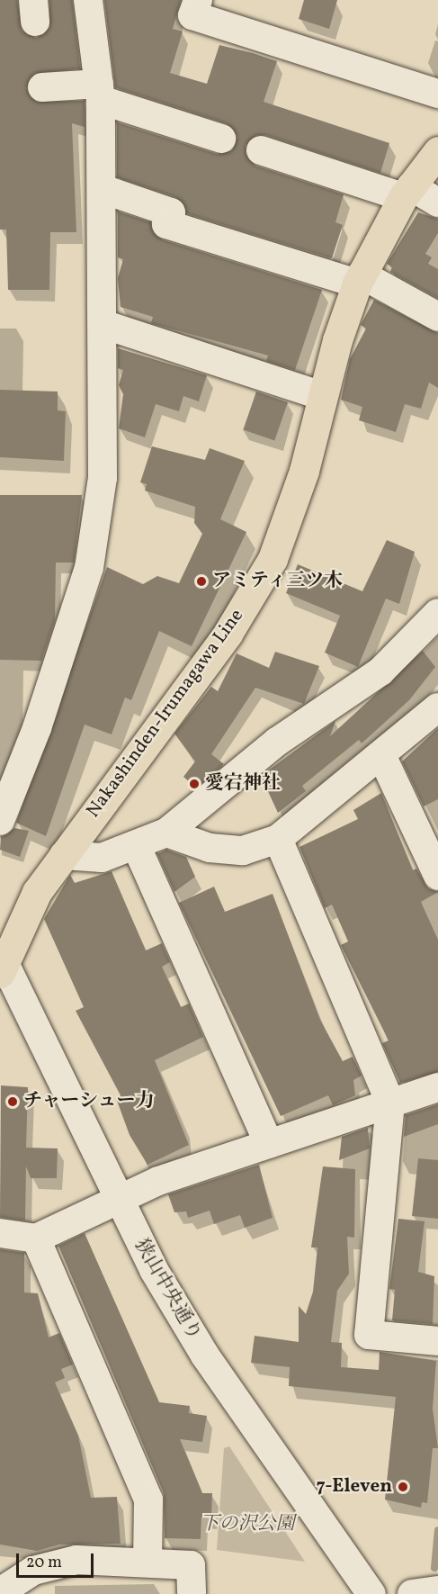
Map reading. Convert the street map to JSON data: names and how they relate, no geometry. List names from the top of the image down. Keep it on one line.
{"streets":{"main road":["Nakashinden-Irumagawa Line"],"street":["狭山中央通り"]},"crossings":[["Nakashinden-Irumagawa Line","狭山中央通り"]],"parks":["下の沢公園"],"places":["アミティ三ツ木","愛宕神社","チャーシュー力","7-Eleven"],"scale_bar":"20 m"}
